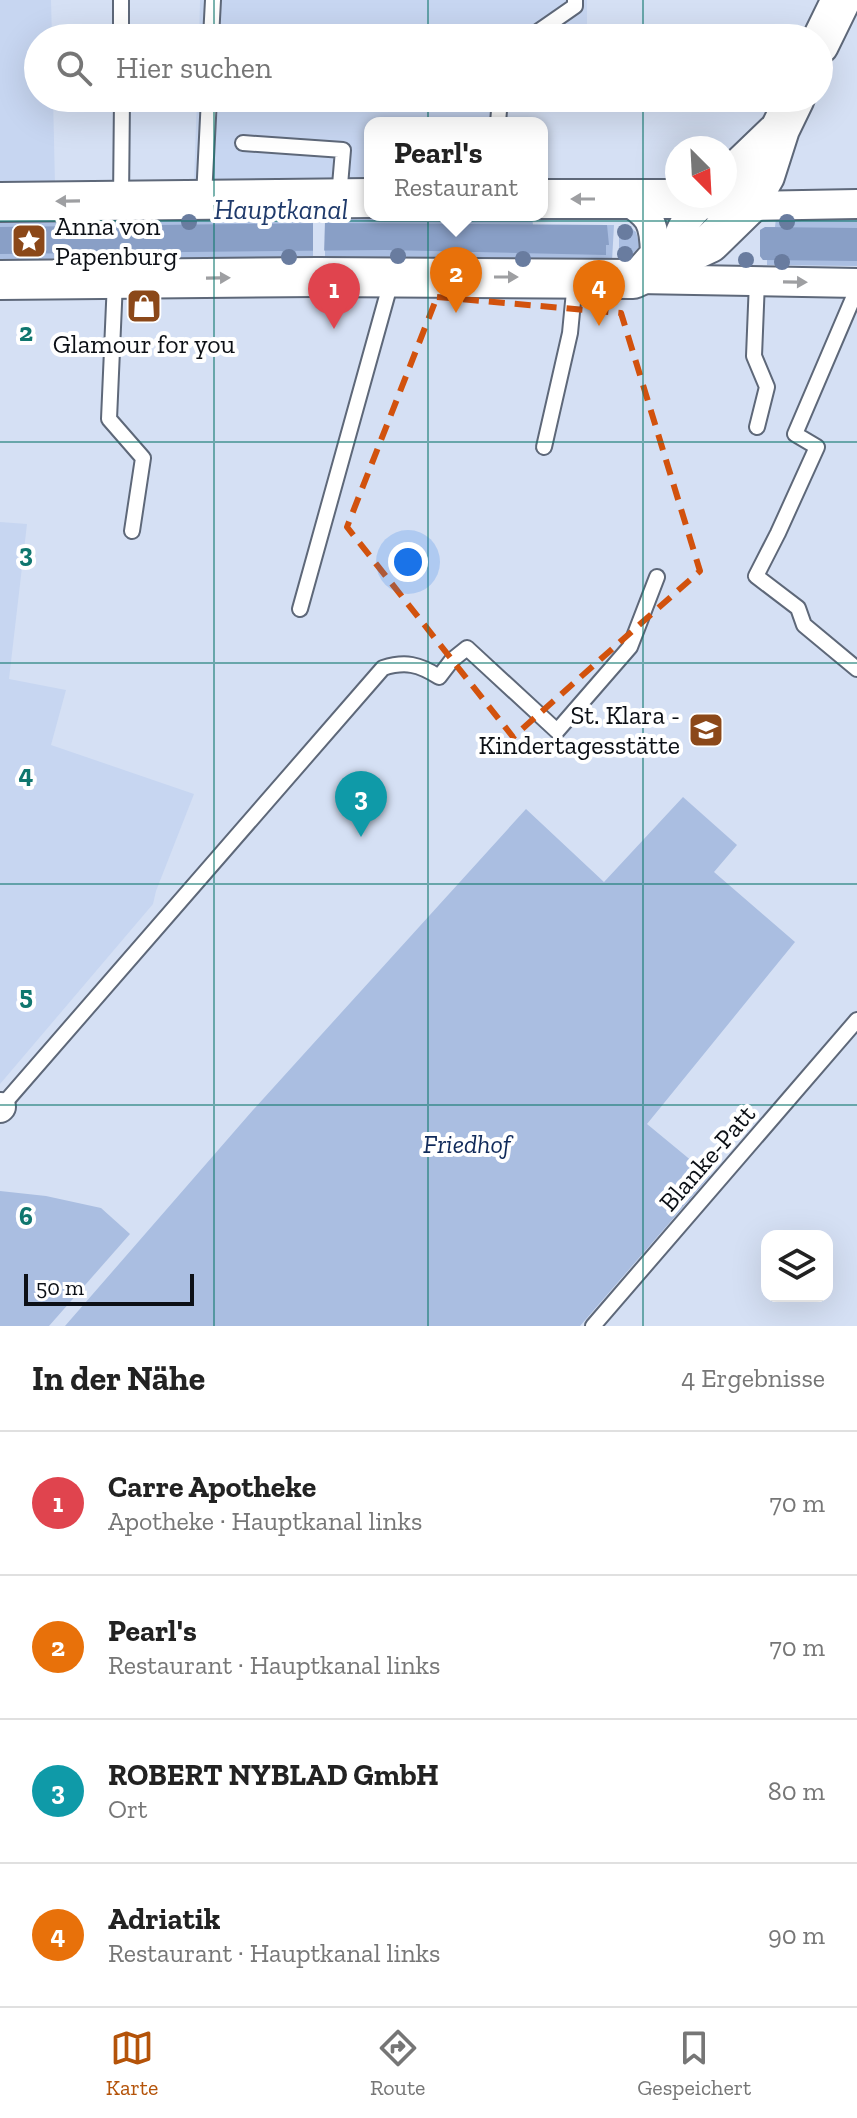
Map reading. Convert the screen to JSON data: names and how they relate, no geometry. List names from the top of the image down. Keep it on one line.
{"streets":{"lane":["Blanke-Patt"]},"water":["Hauptkanal"],"parks":["Friedhof"],"places":{"place":["Anna von Papenburg"],"shop":["Glamour for you"],"school or university":["St. Klara - Kindertagesstätte"]},"scale_bar":"50 m","north":"bottom right","page":{"search":"Hier suchen","popup":["Pearl's","Restaurant"],"pins":["2","4","1","3"],"scale":"50 m","heading":["In der Nähe","4 Ergebnisse"],"list":[{"mark":"1","name":"Carre Apotheke","note":"Apotheke · Hauptkanal links","value":"70 m"},{"mark":"2","name":"Pearl's","note":"Restaurant · Hauptkanal links","value":"70 m"},{"mark":"3","name":"ROBERT NYBLAD GmbH","note":"Ort","value":"80 m"},{"mark":"4","name":"Adriatik","note":"Restaurant · Hauptkanal links","value":"90 m"}],"nav":["Karte","Route","Gespeichert"]},"grid":{"rows":["2","3","4","5","6"]}}
